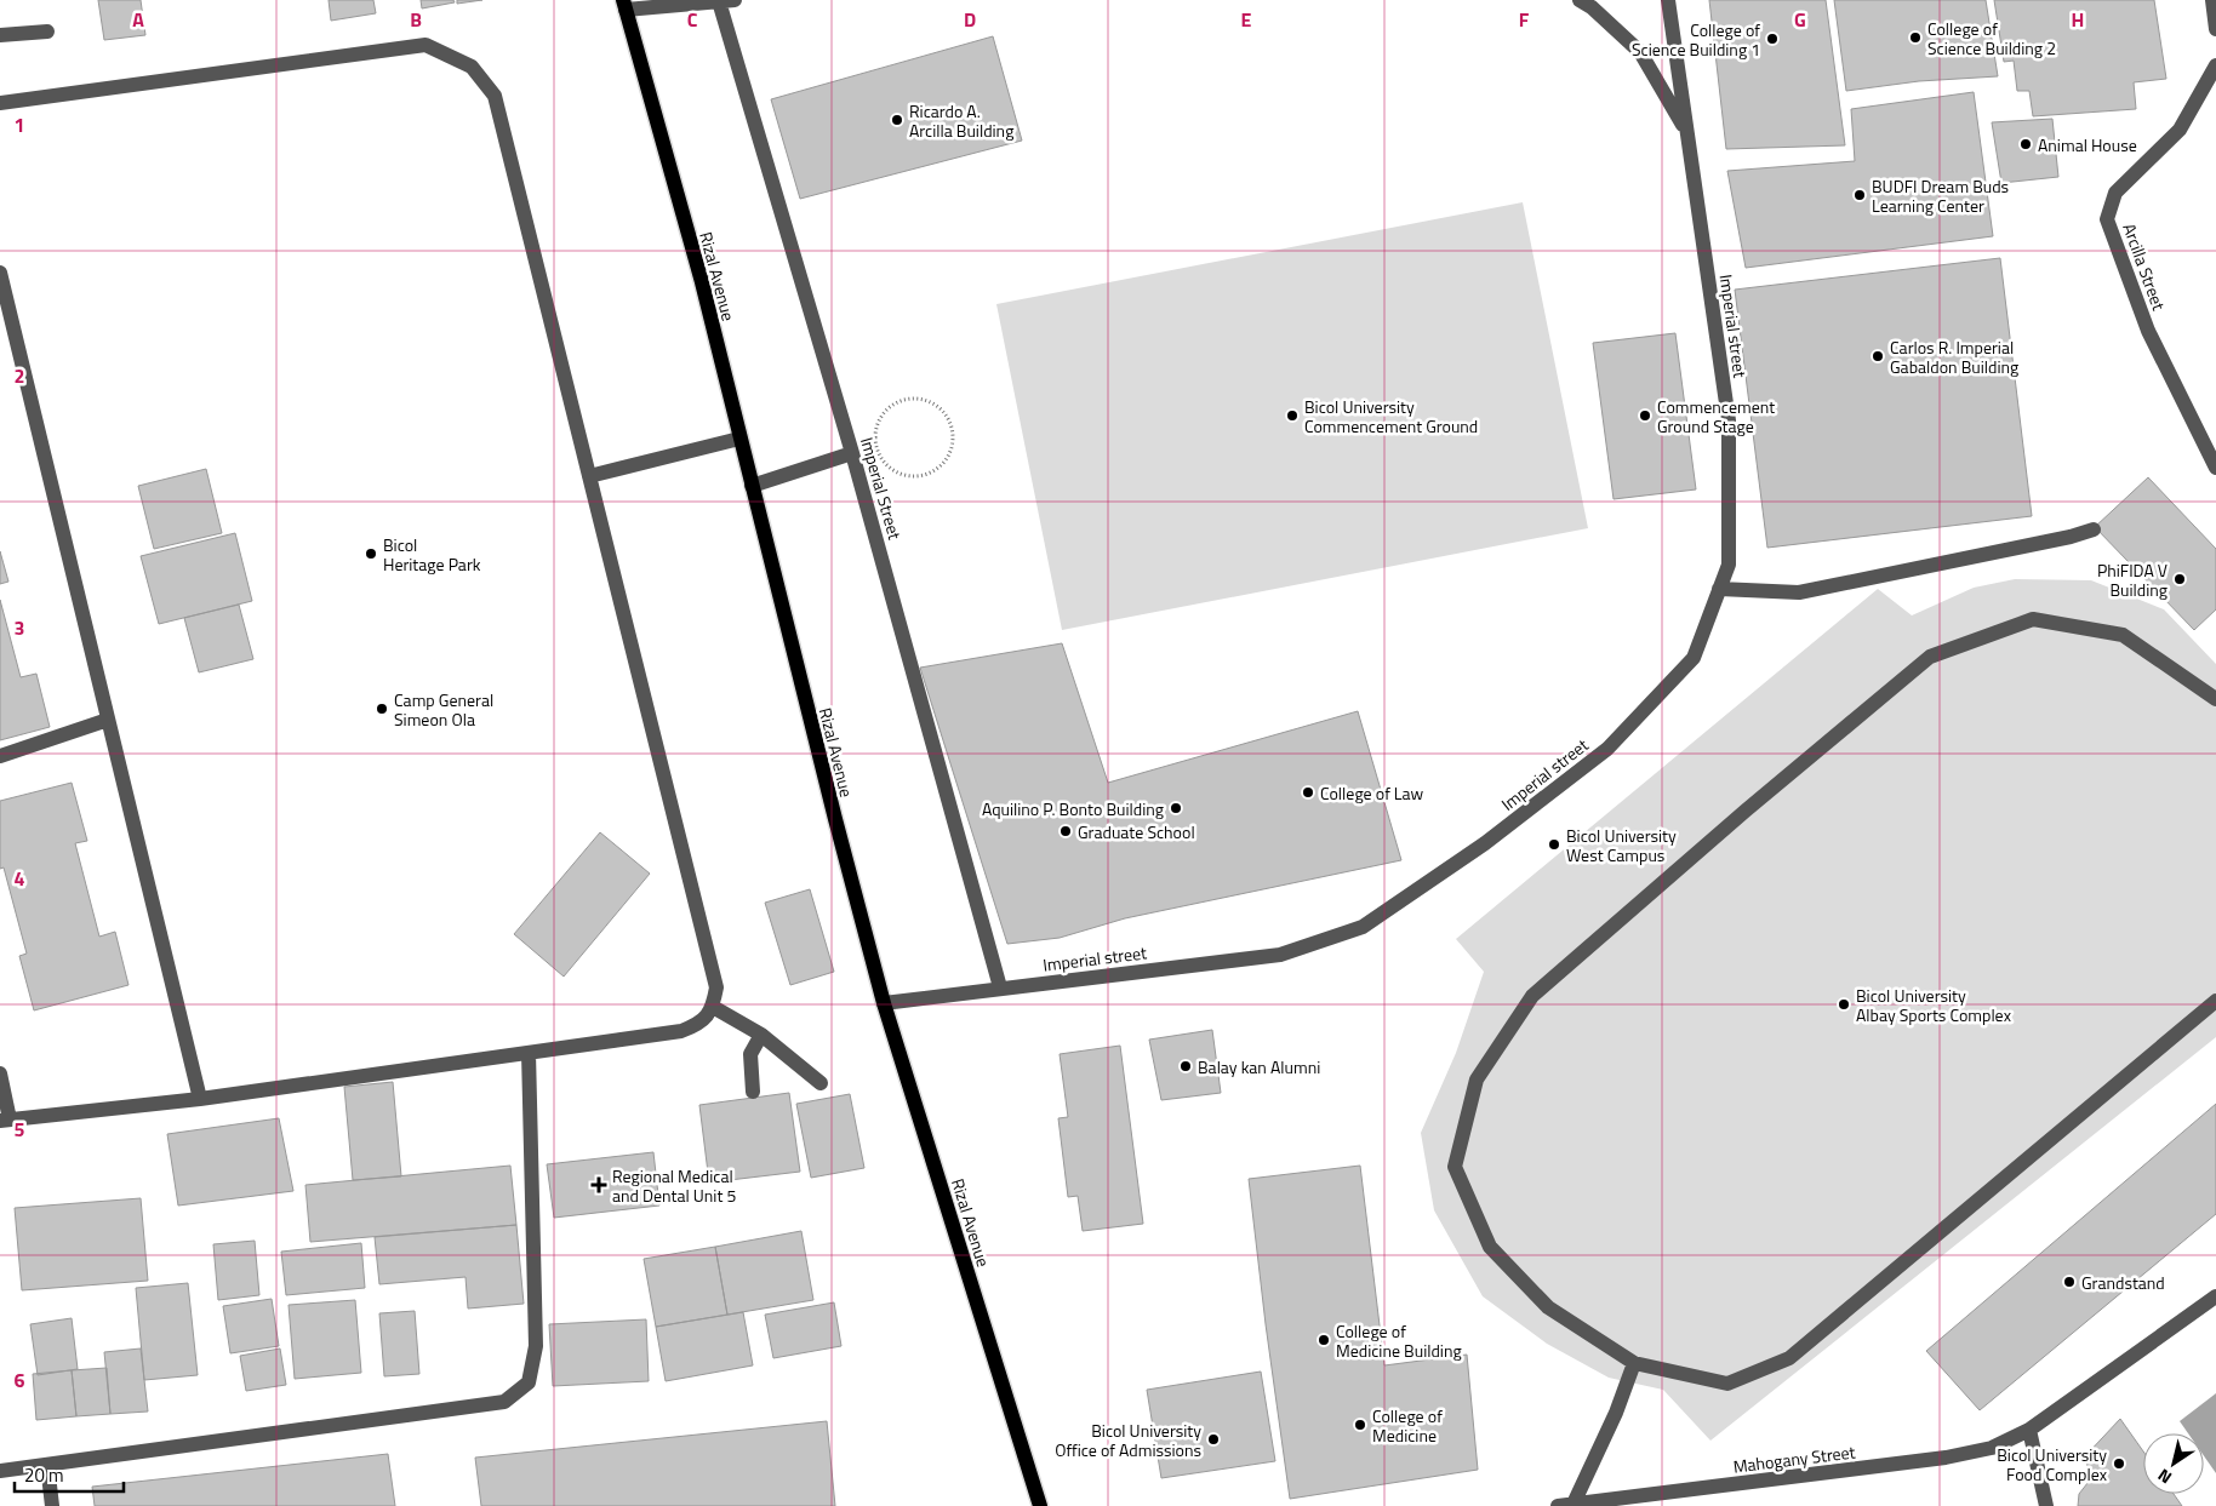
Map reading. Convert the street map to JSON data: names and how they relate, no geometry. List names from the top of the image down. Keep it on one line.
{"streets":{"main road":["Rizal Avenue"],"street":["Arcilla Street","Imperial street","Imperial Street","Mahogany Street"]},"crossings":[["Rizal Avenue","Imperial street"],["Imperial street","Imperial Street"]],"places":{"other":["College of Science Building 2","College of Science Building 1","Ricardo A. Arcilla Building","Animal House","BUDFI Dream Buds Learning Center","Carlos R. Imperial Gabaldon Building","Bicol University Commencement Ground","Commencement Ground Stage","Bicol Heritage Park","PhiFIDA V Building","Camp General Simeon Ola","College of Law","Aquilino P. Bonto Building","Graduate School","Bicol University West Campus","Bicol University Albay Sports Complex","Balay kan Alumni","Grandstand","College of Medicine Building","College of Medicine","Bicol University Office of Admissions","Bicol University Food Complex"],"health":["Regional Medical and Dental Unit 5"]},"scale_bar":"20 m","north":"bottom left","grid":{"columns":["A","B","C","D","E","F","G","H"],"rows":["1","2","3","4","5","6"]}}
